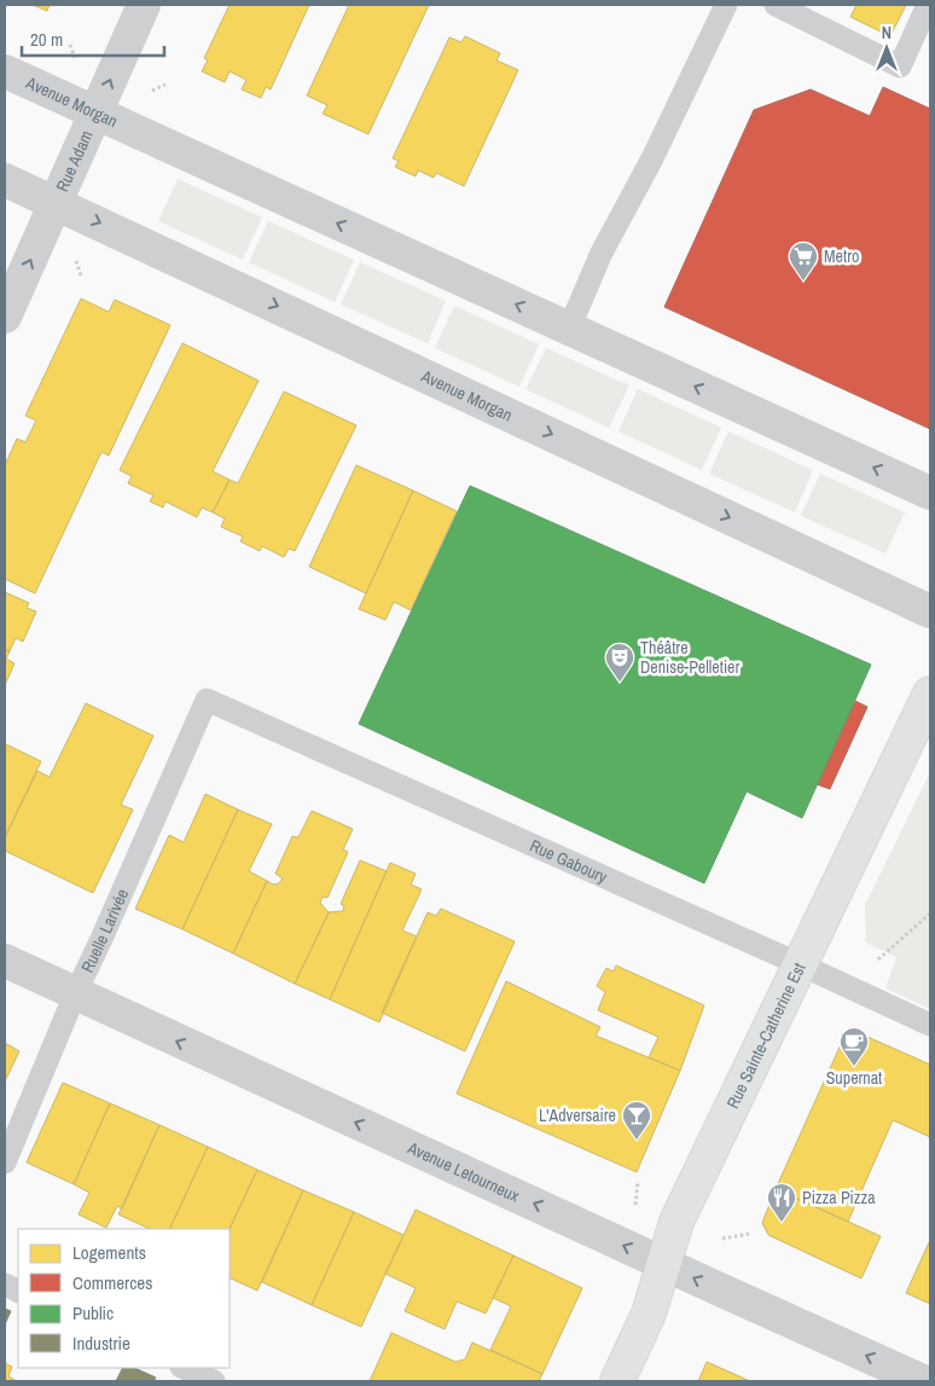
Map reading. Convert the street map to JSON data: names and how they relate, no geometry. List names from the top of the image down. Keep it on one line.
{"streets":{"street":["Avenue Morgan","Rue Adam","Rue Sainte-Catherine Est","Avenue Letourneux"],"lane":["Rue Gaboury","Ruelle Larivée"]},"crossings":[["Avenue Morgan","Rue Adam"],["Rue Gaboury","Ruelle Larivée"],["Rue Gaboury","Rue Sainte-Catherine Est"],["Ruelle Larivée","Avenue Letourneux"],["Rue Sainte-Catherine Est","Avenue Letourneux"]],"one_way":["Rue Adam","Avenue Letourneux"],"places":{"supermarket":["Metro"],"theatre":["Théâtre Denise-Pelletier"],"cafe":["Supernat"],"bar":["L'Adversaire"],"restaurant":["Pizza Pizza"]},"legend":["Logements","Commerces","Public","Industrie"],"scale_bar":"20 m","north":"top"}
